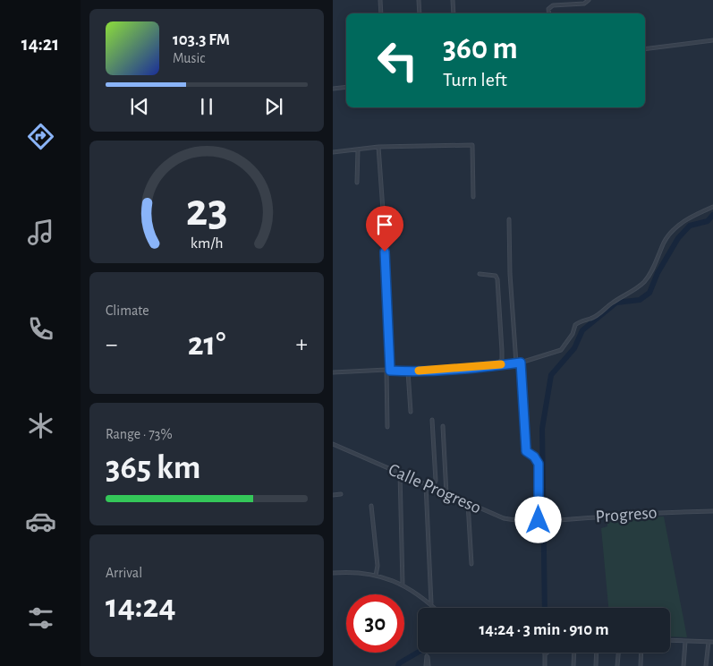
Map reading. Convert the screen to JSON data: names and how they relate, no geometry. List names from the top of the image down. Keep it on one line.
{"streets":{"street":["Calle Progreso","Progreso"]},"crossings":[["Calle Progreso","Progreso"]],"page":{"tabs":"14:21","turn":["360 m","Turn left"],"song":["103.3 FM","Music"],"tile":["Climate",["Range · 73%","365 km"],["Arrival","14:24"]],"heat":["−","21°","+"],"limit":"30","trip":"14:24 · 3 min · 910 m","gauge":["23","km/h"]}}
